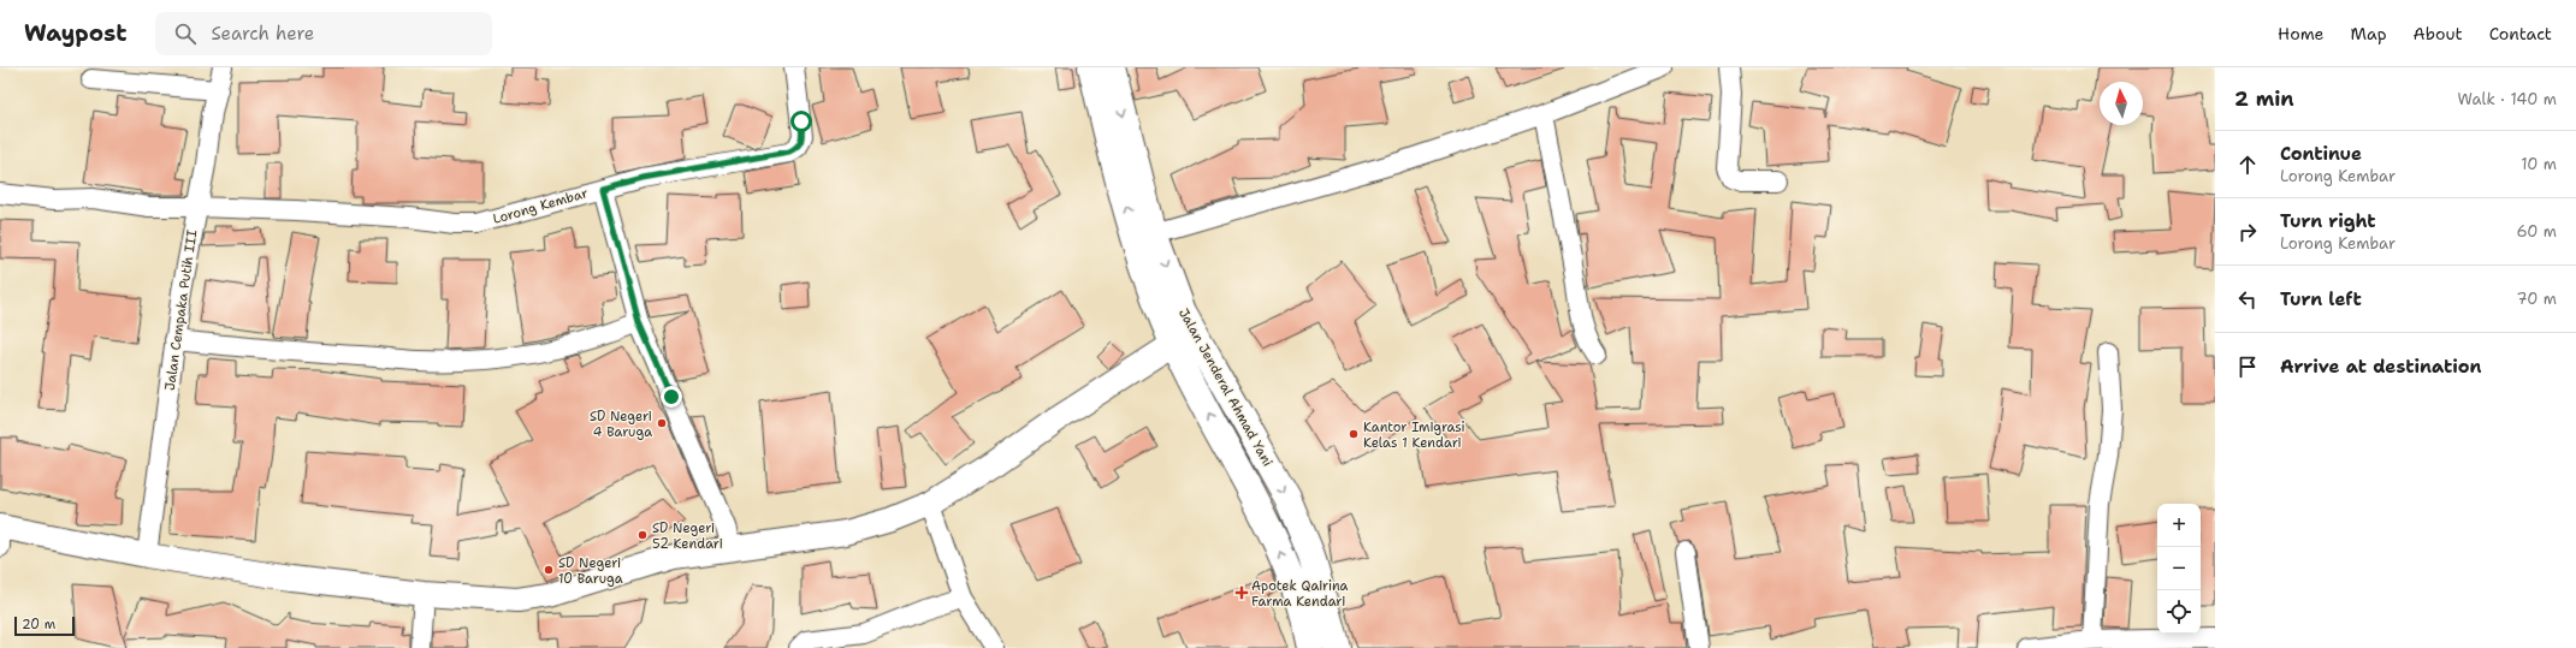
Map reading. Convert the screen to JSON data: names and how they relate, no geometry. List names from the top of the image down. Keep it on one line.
{"streets":{"highway":["Jalan Jenderal Ahmad Yani"],"street":["Lorong Kembar","Jalan Cempaka Putih III"]},"crossings":[["Lorong Kembar","Jalan Cempaka Putih III"]],"places":{"other":["SD Negeri 4 Baruga","Kantor Imigrasi Kelas 1 Kendari","SD Negeri 52 Kendari","SD Negeri 10 Baruga"],"health":["Apotek Qairina Farma Kendari"]},"scale_bar":"20 m","north":"top","page":{"header":"Waypost","search":"Search here","nav":["Home","Map","About","Contact"],"heading":["2 min","Walk · 140 m"],"list":[["Continue","Lorong Kembar","10 m"],["Turn right","Lorong Kembar","60 m"],["Turn left","70 m"],"Arrive at destination"],"map_buttons":["+","−"],"scale":"20 m"}}
